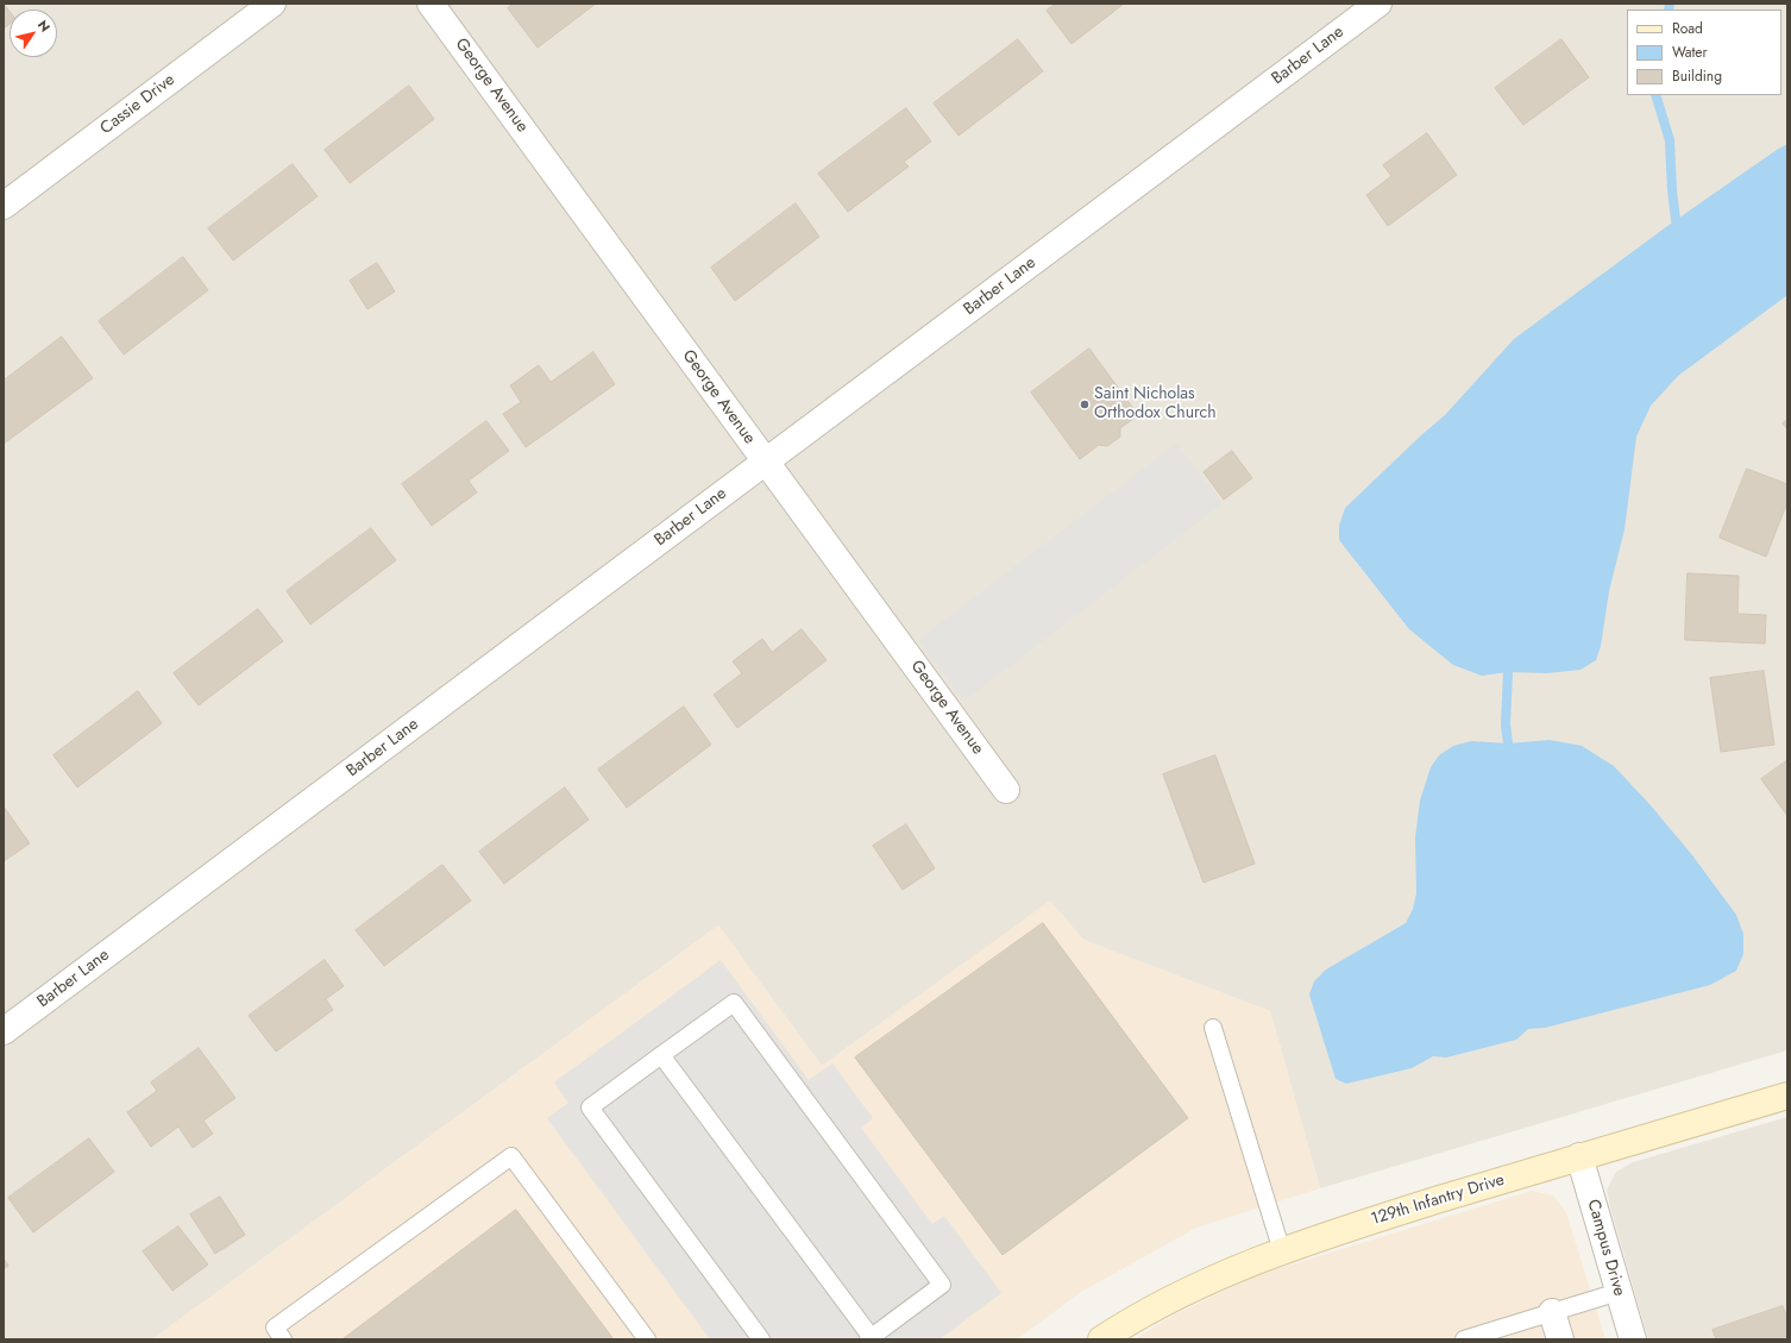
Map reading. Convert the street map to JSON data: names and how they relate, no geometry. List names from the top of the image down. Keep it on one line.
{"streets":{"street":["Barber Lane","George Avenue","Cassie Drive","129th Infantry Drive","Campus Drive"]},"crossings":[["Barber Lane","George Avenue"],["129th Infantry Drive","Campus Drive"]],"places":["Saint Nicholas Orthodox Church"],"legend":["Road","Water","Building"],"north":"top right"}
